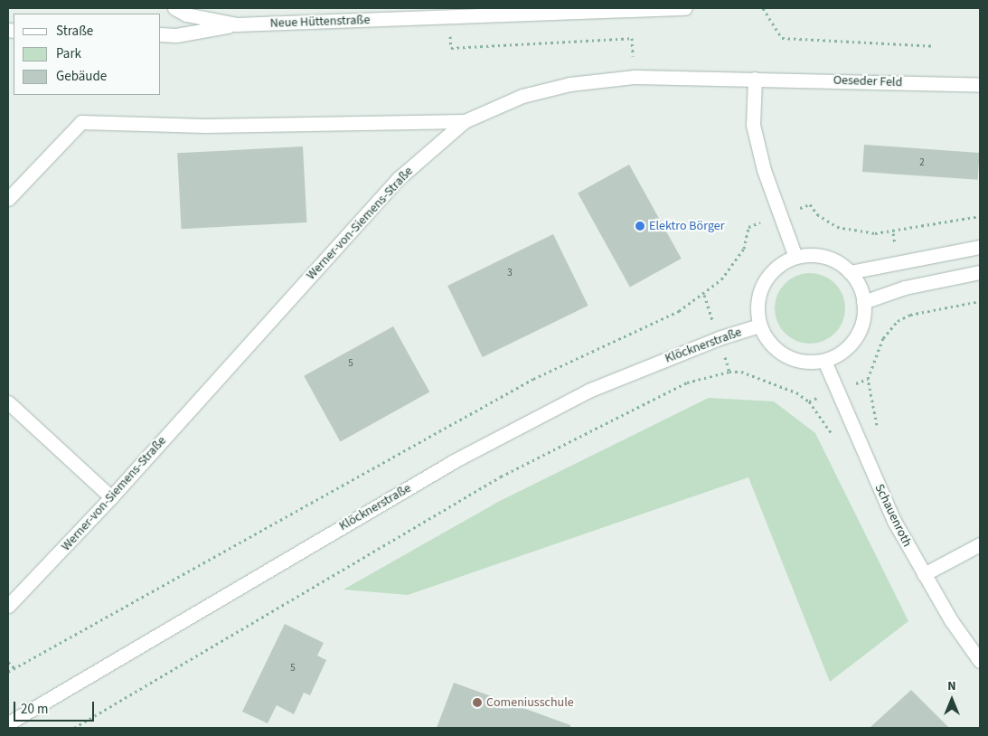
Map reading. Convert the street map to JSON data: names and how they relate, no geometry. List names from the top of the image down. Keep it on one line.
{"streets":{"street":["Neue Hüttenstraße","Oeseder Feld","Werner-von-Siemens-Straße","Klöcknerstraße","Schauenroth"]},"crossings":[["Oeseder Feld","Werner-von-Siemens-Straße"],["Klöcknerstraße","Schauenroth"]],"places":["Elektro Börger","Comeniusschule"],"house_numbers":["2","3","5","5"],"legend":["Straße","Park","Gebäude"],"scale_bar":"20 m","north":"top"}
